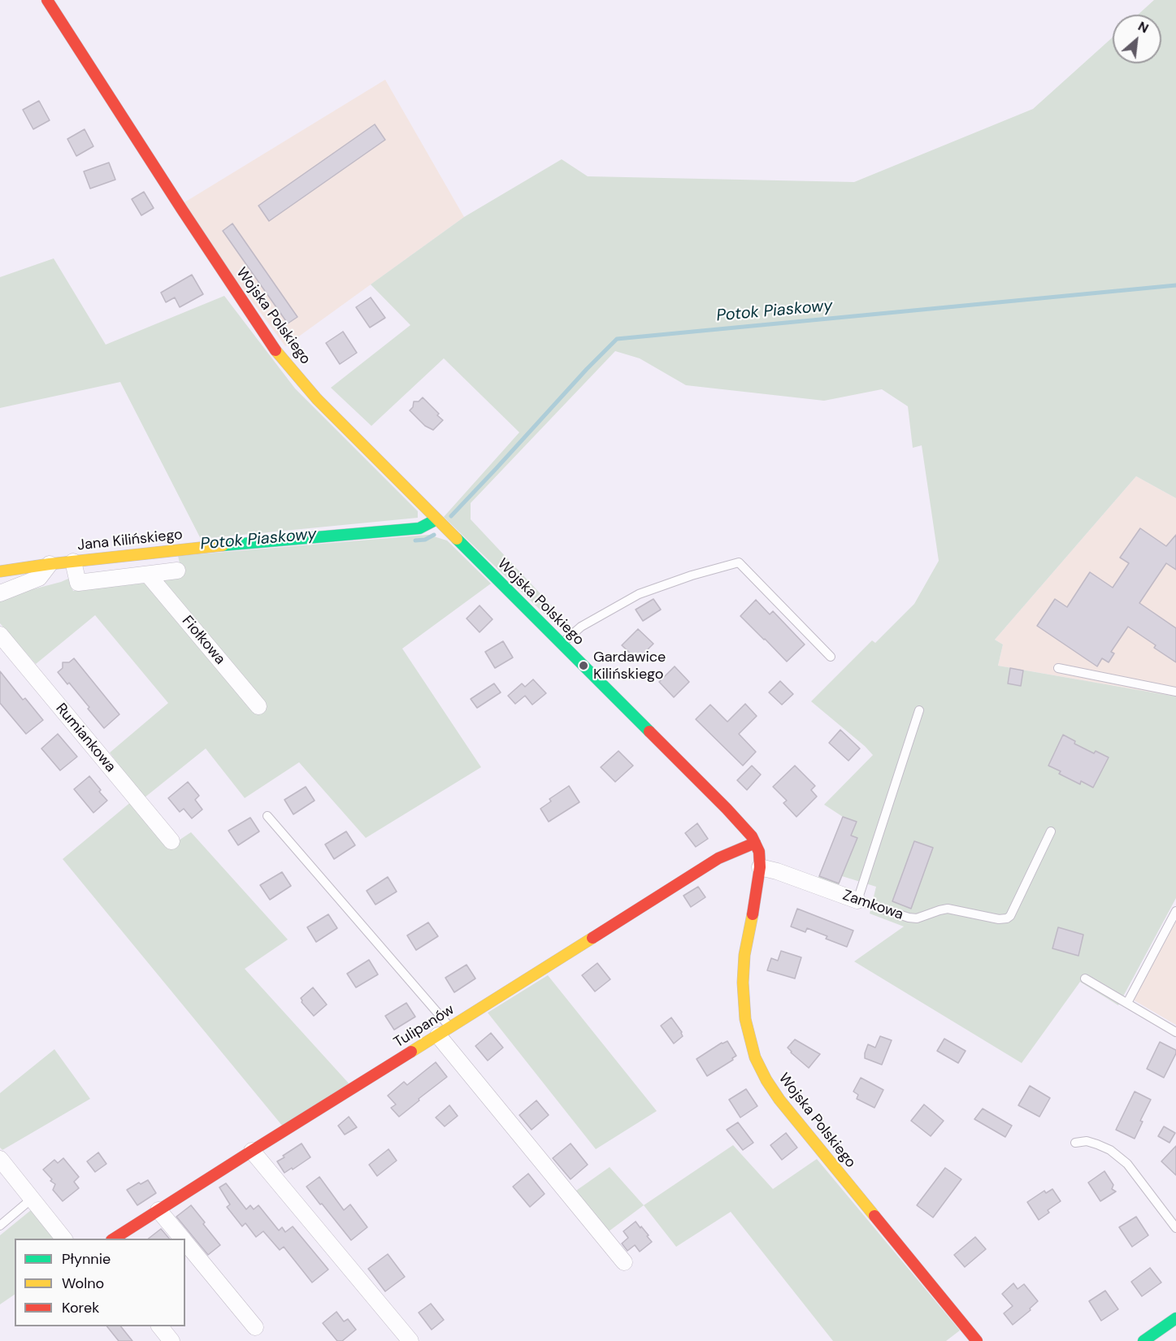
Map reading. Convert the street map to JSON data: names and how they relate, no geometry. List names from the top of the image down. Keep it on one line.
{"streets":{"street":["Wojska Polskiego","Jana Kilińskiego","Fiołkowa","Rumiankowa","Zamkowa","Tulipanów"]},"crossings":[["Wojska Polskiego","Jana Kilińskiego"],["Wojska Polskiego","Zamkowa"],["Wojska Polskiego","Tulipanów"]],"water":["Potok Piaskowy"],"places":["Gardawice Kilińskiego"],"legend":["Płynnie","Wolno","Korek"],"north":"top right"}
